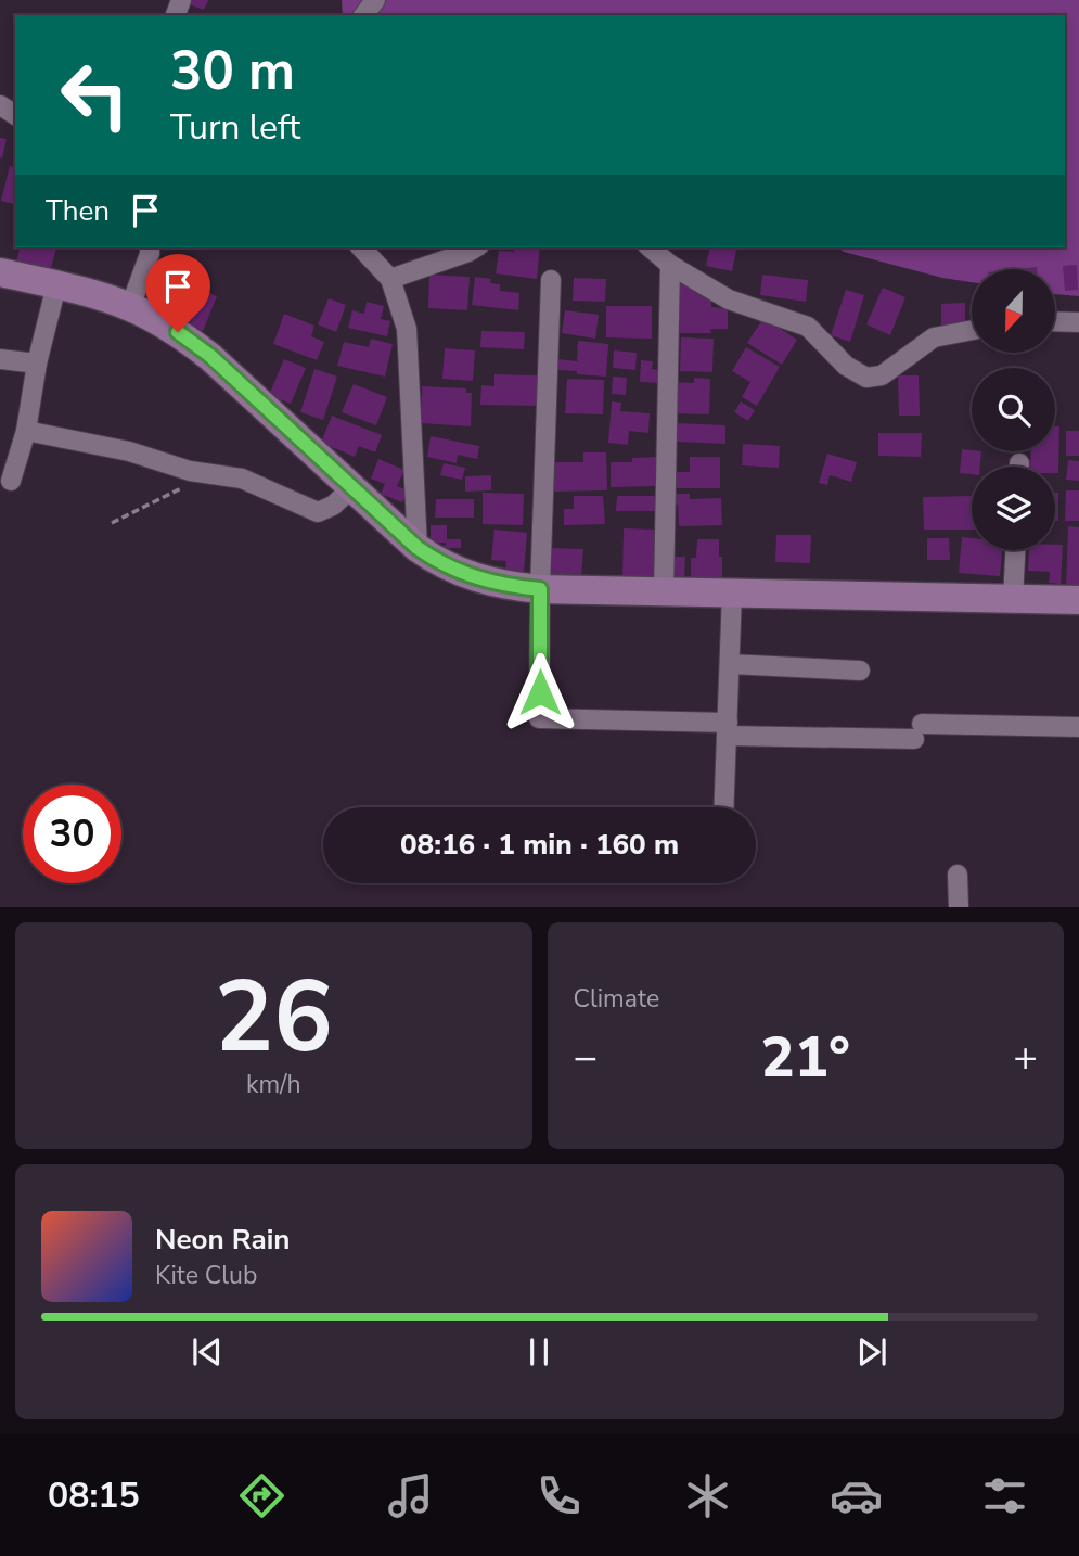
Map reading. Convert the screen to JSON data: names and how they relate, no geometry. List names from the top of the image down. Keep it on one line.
{"north":"bottom","page":{"turn":["30 m","Turn left"],"then":"Then","limit":"30","trip":"08:16 · 1 min · 160 m","tile":[["26","km/h"],"Climate"],"heat":["−","21°","+"],"song":["Neon Rain","Kite Club"],"tabs":"08:15"}}
